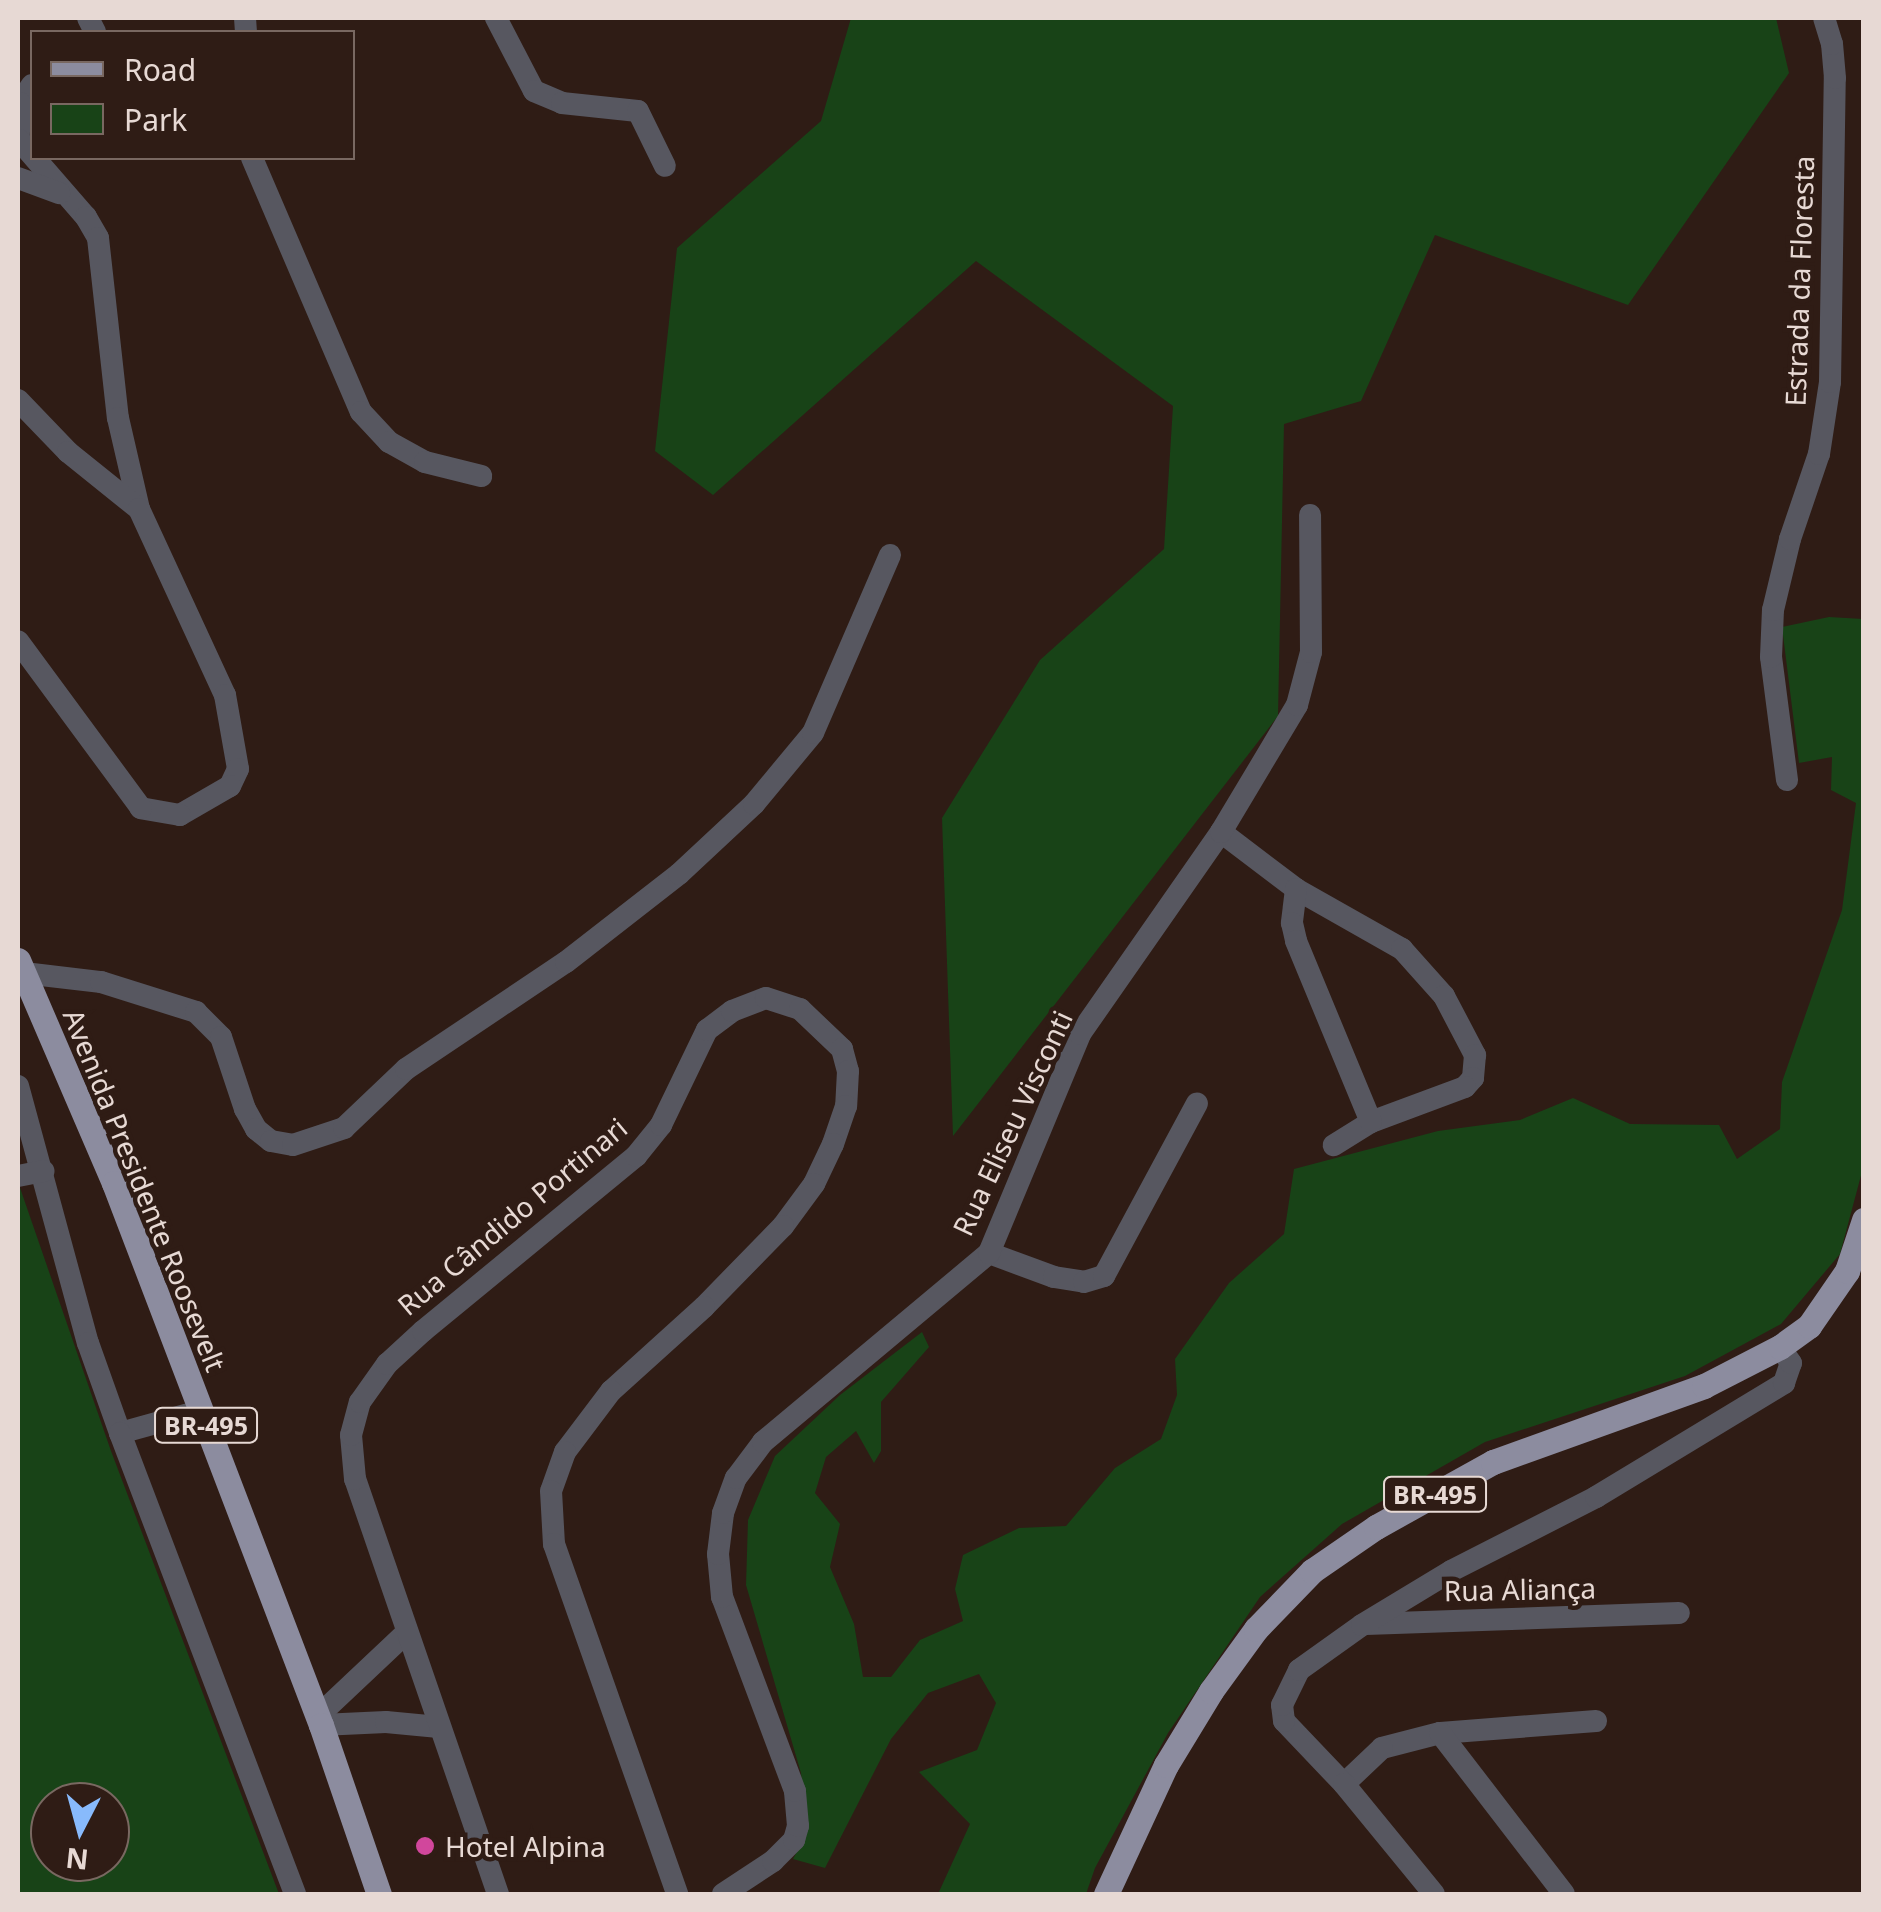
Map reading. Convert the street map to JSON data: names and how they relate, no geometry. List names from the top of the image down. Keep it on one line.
{"streets":{"main road":["Avenida Presidente Roosevelt","BR-495"],"street":["Estrada da Floresta","Rua Eliseu Visconti","Rua Cândido Portinari","Rua Aliança"]},"places":["Hotel Alpina"],"legend":["Road","Park"],"north":"bottom"}
